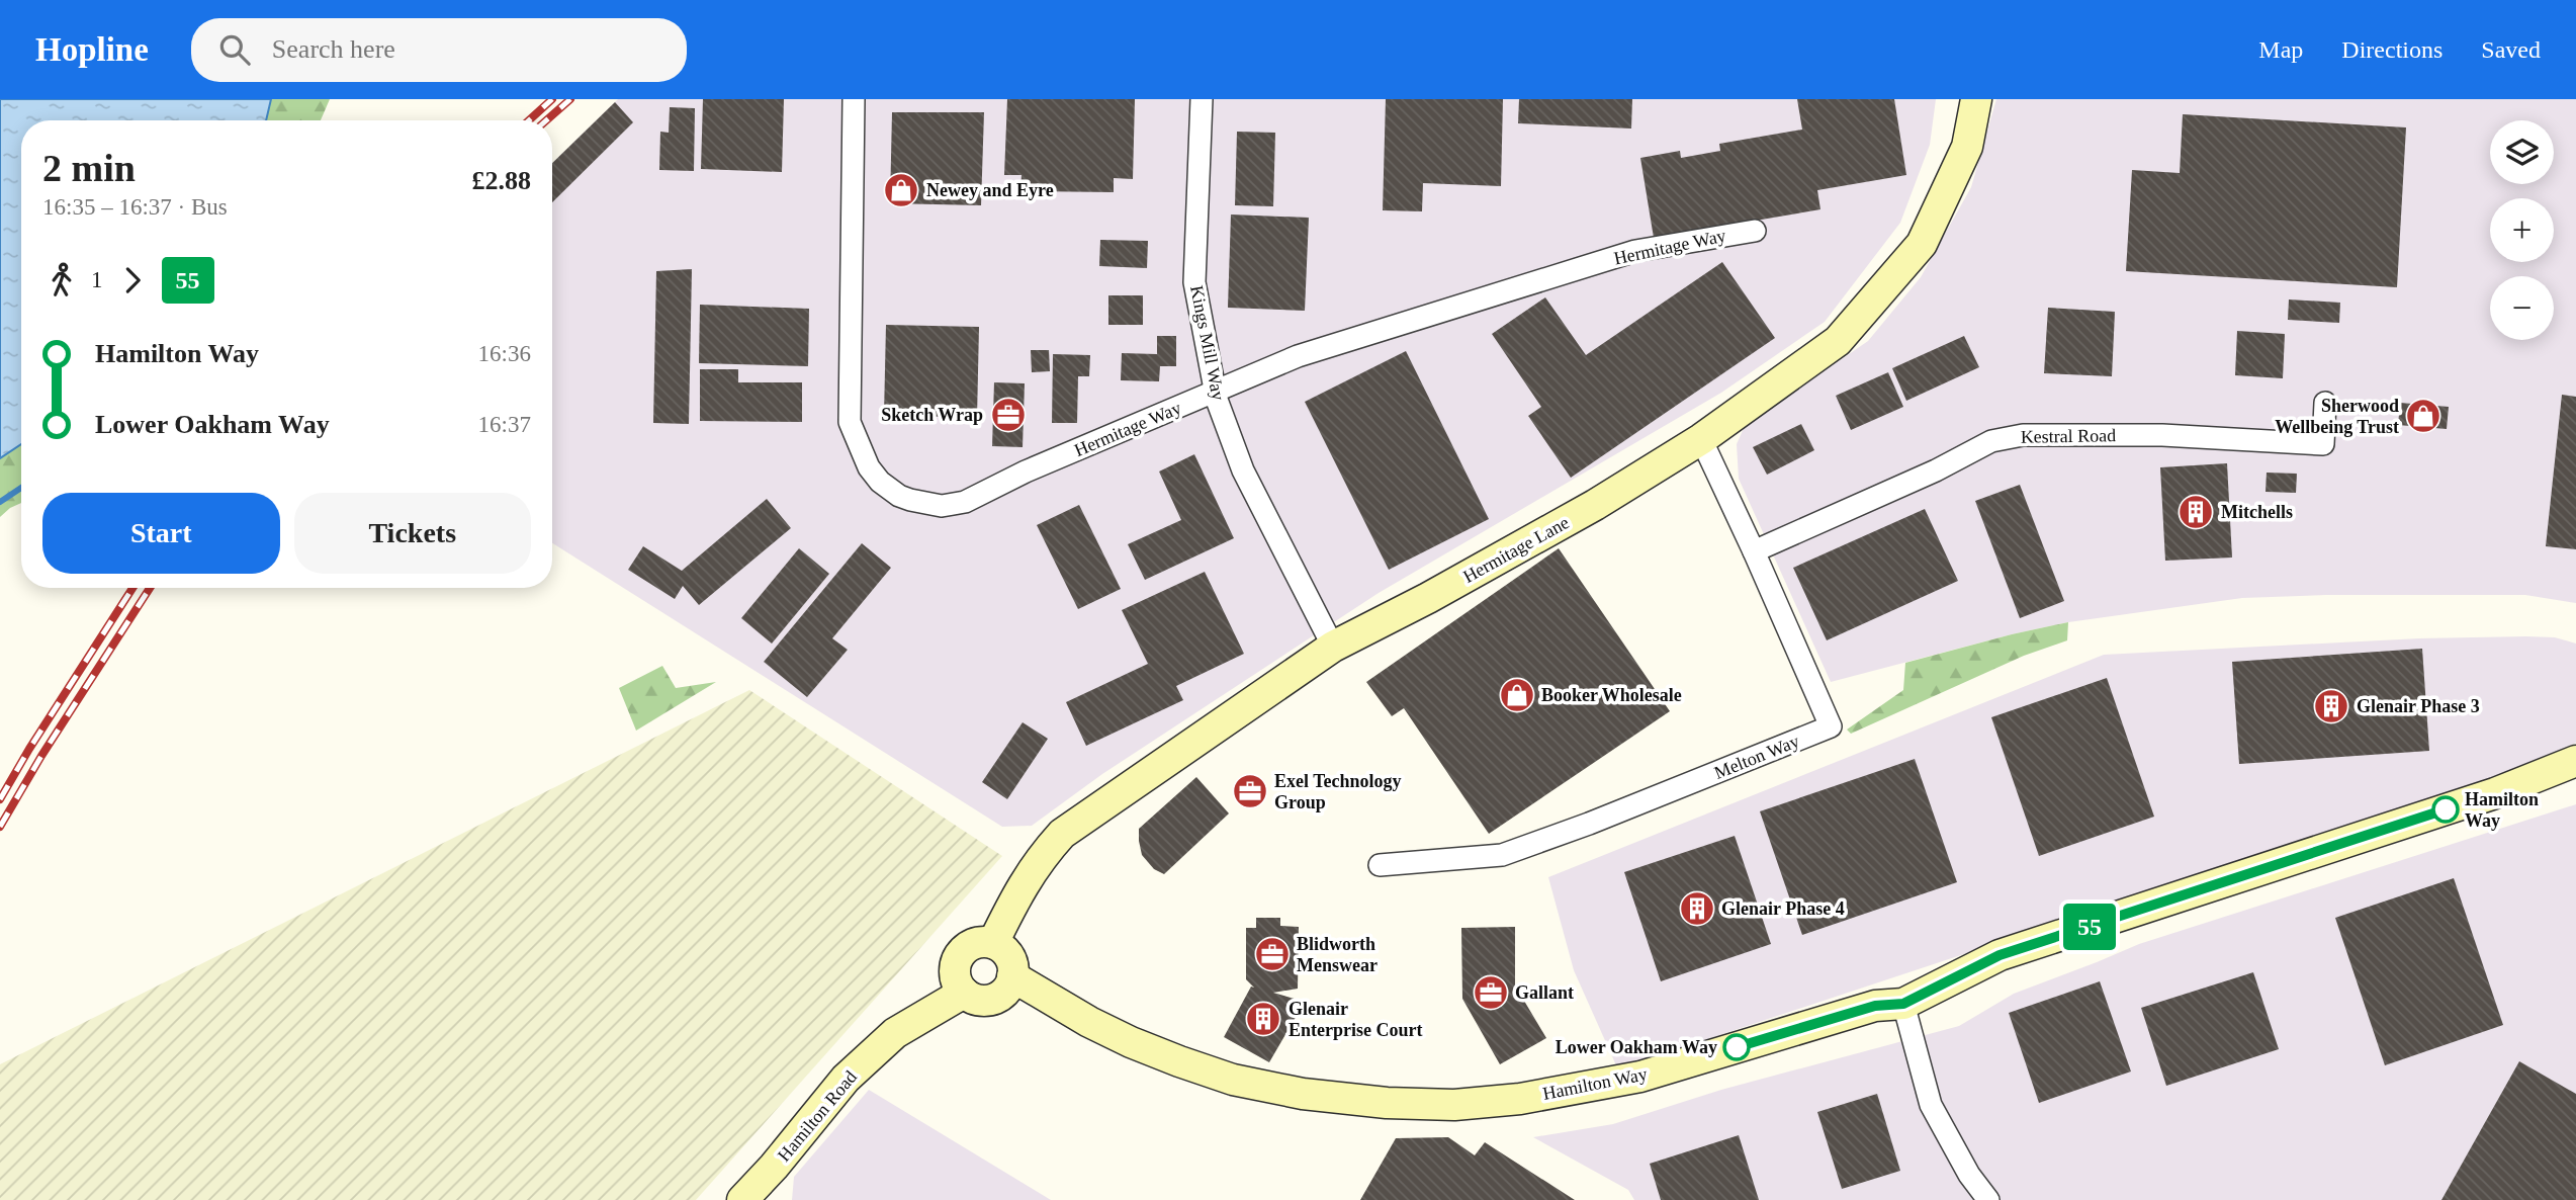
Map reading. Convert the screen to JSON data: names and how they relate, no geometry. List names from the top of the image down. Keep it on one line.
{"streets":{"street":["Hermitage Way","Kings Mill Way","Kestral Road","Hermitage Lane","Melton Way","Hamilton Way","Hamilton Road"]},"crossings":[["Hermitage Way","Kings Mill Way"],["Kings Mill Way","Hermitage Lane"],["Kestral Road","Melton Way"],["Hermitage Lane","Melton Way"],["Hermitage Lane","Hamilton Way"],["Hermitage Lane","Hamilton Road"],["Hamilton Way","Hamilton Road"]],"places":{"shop":["Newey and Eyre","Sherwood Wellbeing Trust","Booker Wholesale"],"office":["Sketch Wrap","Exel Technology Group","Blidworth Menswear","Gallant"],"building":["Mitchells","Glenair Phase 3","Glenair Phase 4","Glenair Enterprise Court"],"other":["Hamilton Way","Lower Oakham Way"]},"lines":["bus line 55"],"page":{"header":"Hopline","search":"Search here","nav":["Map","Directions","Saved"],"on_map":"55","map_buttons":["+","−"],"heading":["2 min","16:35 – 16:37 · Bus","£2.88"],"legs":["1","55"],"list":[{"name":"Hamilton Way","value":"16:36"},{"name":"Lower Oakham Way","value":"16:37"}],"buttons":["Start","Tickets"]}}
